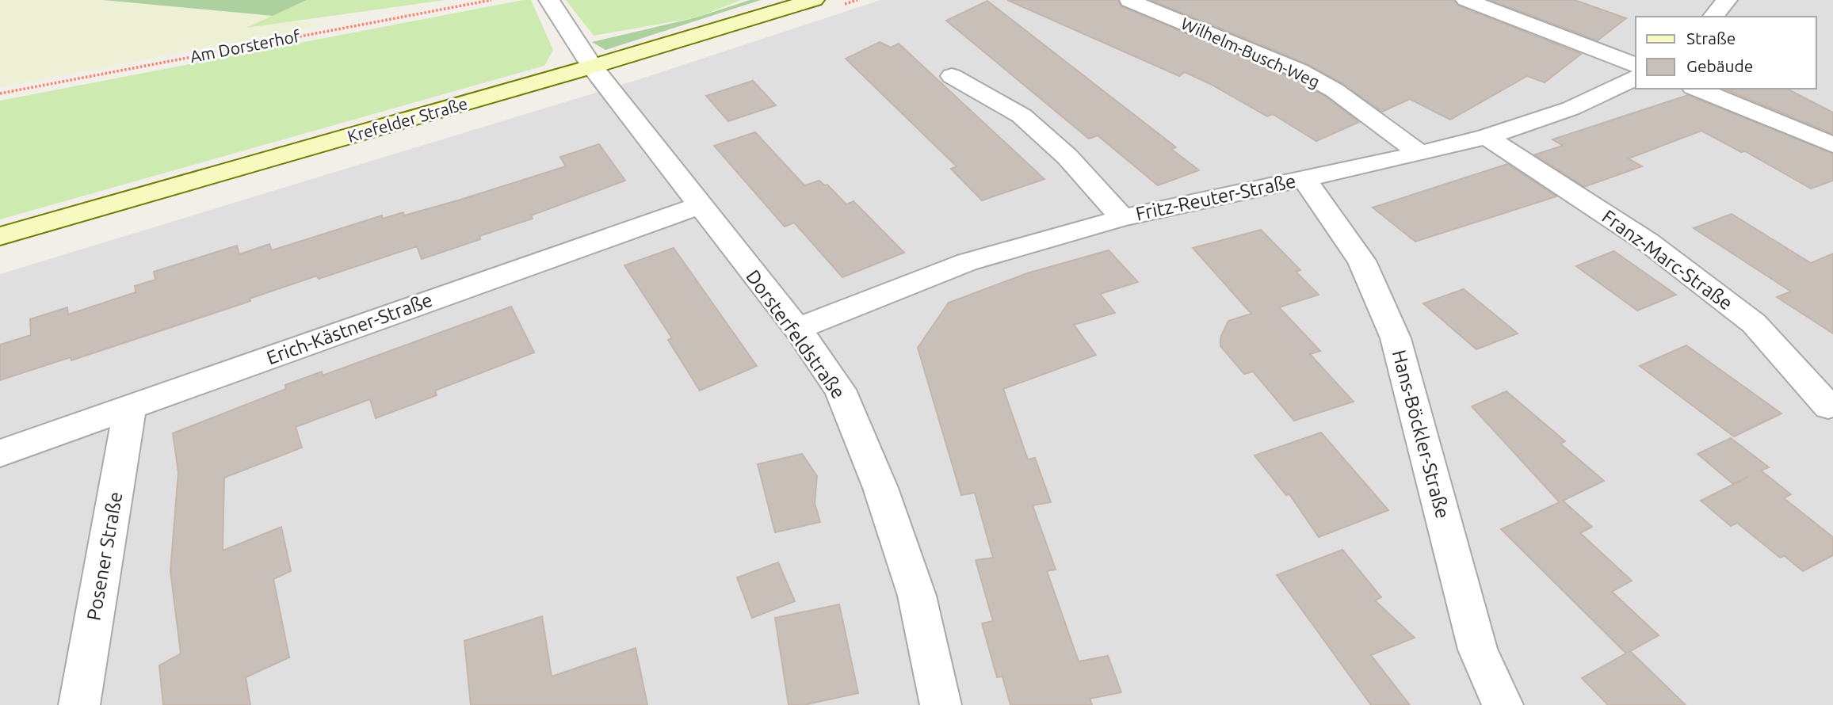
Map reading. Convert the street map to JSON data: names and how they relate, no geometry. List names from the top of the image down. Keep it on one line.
{"streets":{"main road":["Krefelder Straße"],"street":["Wilhelm-Busch-Weg","Fritz-Reuter-Straße","Franz-Marc-Straße","Erich-Kästner-Straße","Dorsterfeldstraße","Hans-Böckler-Straße","Posener Straße"],"path":["Am Dorsterhof"]},"crossings":[["Wilhelm-Busch-Weg","Fritz-Reuter-Straße"],["Krefelder Straße","Dorsterfeldstraße"],["Fritz-Reuter-Straße","Franz-Marc-Straße"],["Fritz-Reuter-Straße","Dorsterfeldstraße"],["Fritz-Reuter-Straße","Hans-Böckler-Straße"],["Erich-Kästner-Straße","Dorsterfeldstraße"],["Erich-Kästner-Straße","Posener Straße"]],"legend":["Straße","Gebäude"]}
